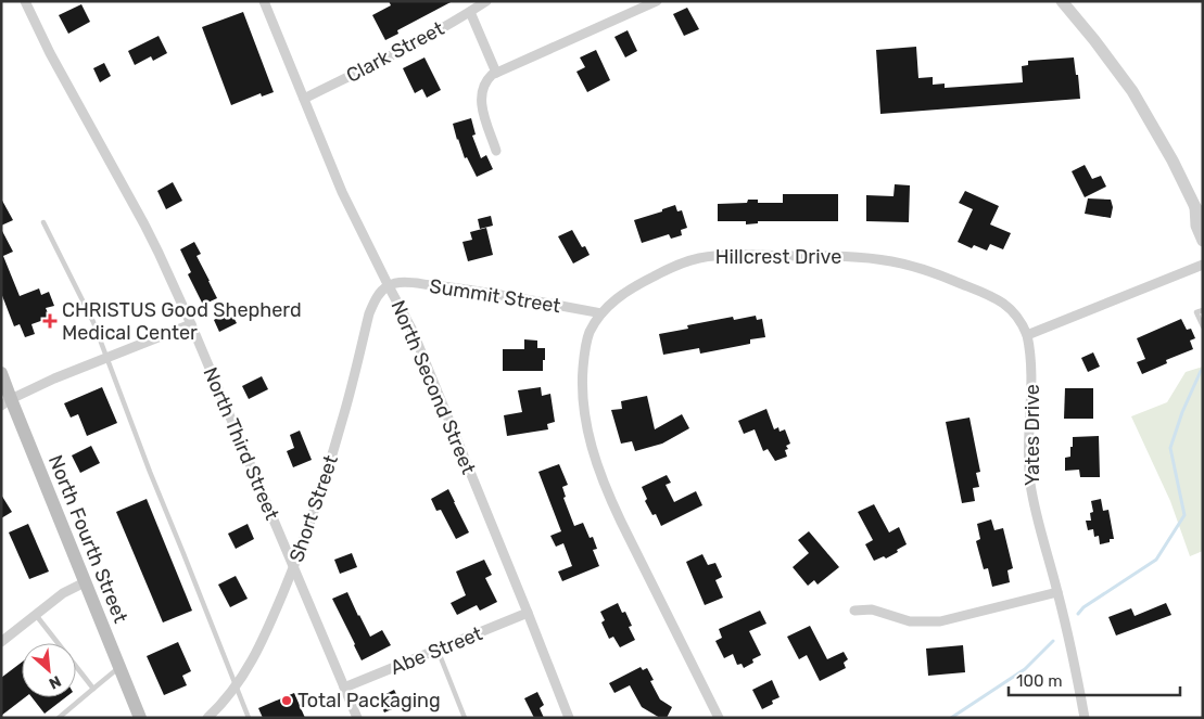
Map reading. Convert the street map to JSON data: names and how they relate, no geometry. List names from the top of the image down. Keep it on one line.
{"streets":{"main road":["North Fourth Street"],"street":["Clark Street","Hillcrest Drive","Summit Street","North Second Street","Yates Drive","North Third Street","Short Street","Abe Street"]},"crossings":[["Clark Street","North Second Street"],["Hillcrest Drive","Summit Street"],["Hillcrest Drive","Yates Drive"],["Summit Street","North Second Street"],["Summit Street","Short Street"],["North Second Street","Short Street"],["North Second Street","Abe Street"],["North Third Street","Short Street"],["North Third Street","Abe Street"]],"places":{"health":["CHRISTUS Good Shepherd Medical Center"],"other":["Total Packaging"]},"scale_bar":"100 m","north":"bottom right"}
